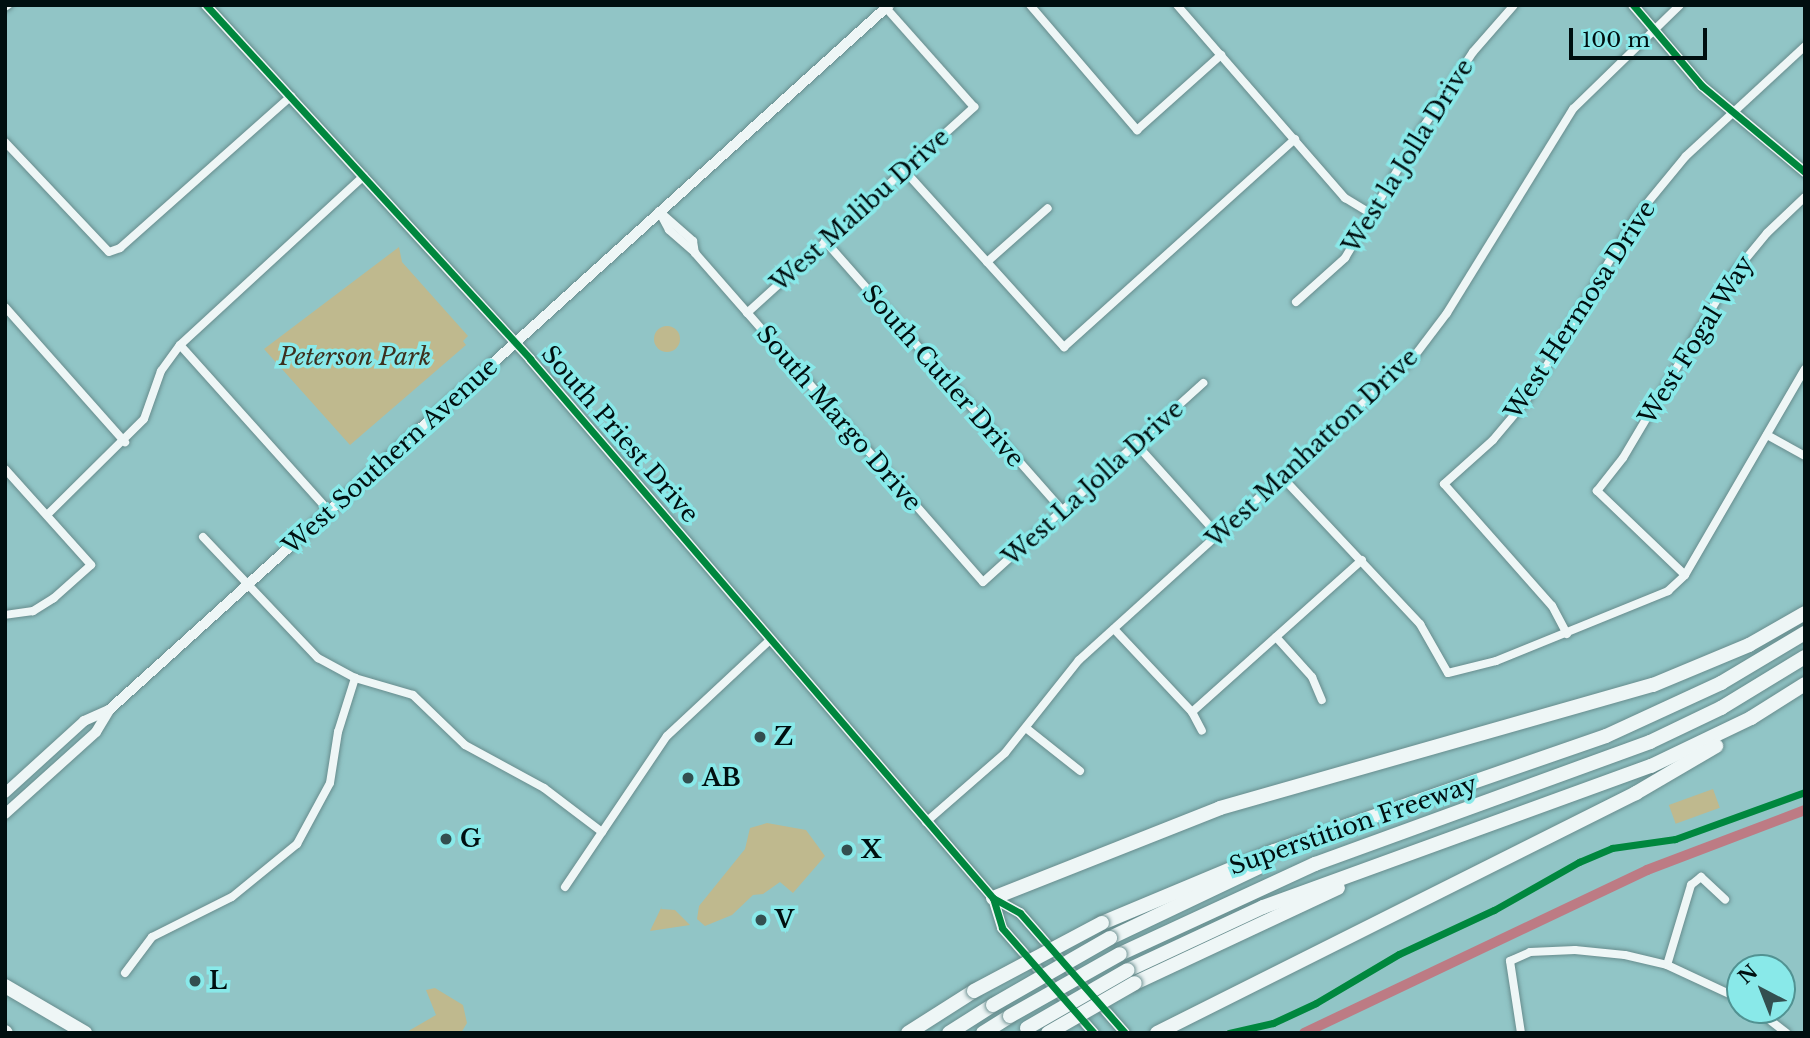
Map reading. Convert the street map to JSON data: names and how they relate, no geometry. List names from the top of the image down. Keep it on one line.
{"streets":{"highway":["Superstition Freeway"],"main road":["South Priest Drive","West Southern Avenue"],"street":["West la Jolla Drive","West Malibu Drive","West Hermosa Drive","West Fogal Way","South Cutler Drive","South Margo Drive","West Manhatton Drive","West La Jolla Drive"]},"crossings":[["West Malibu Drive","South Cutler Drive"],["West Malibu Drive","South Margo Drive"],["West Malibu Drive","West Southern Avenue"],["South Cutler Drive","West La Jolla Drive"],["South Margo Drive","West Southern Avenue"],["South Margo Drive","West La Jolla Drive"],["South Priest Drive","West Manhatton Drive"],["South Priest Drive","West Southern Avenue"]],"parks":["Peterson Park"],"places":["Z","AB","G","X","V","L"],"scale_bar":"100 m","north":"top left"}
